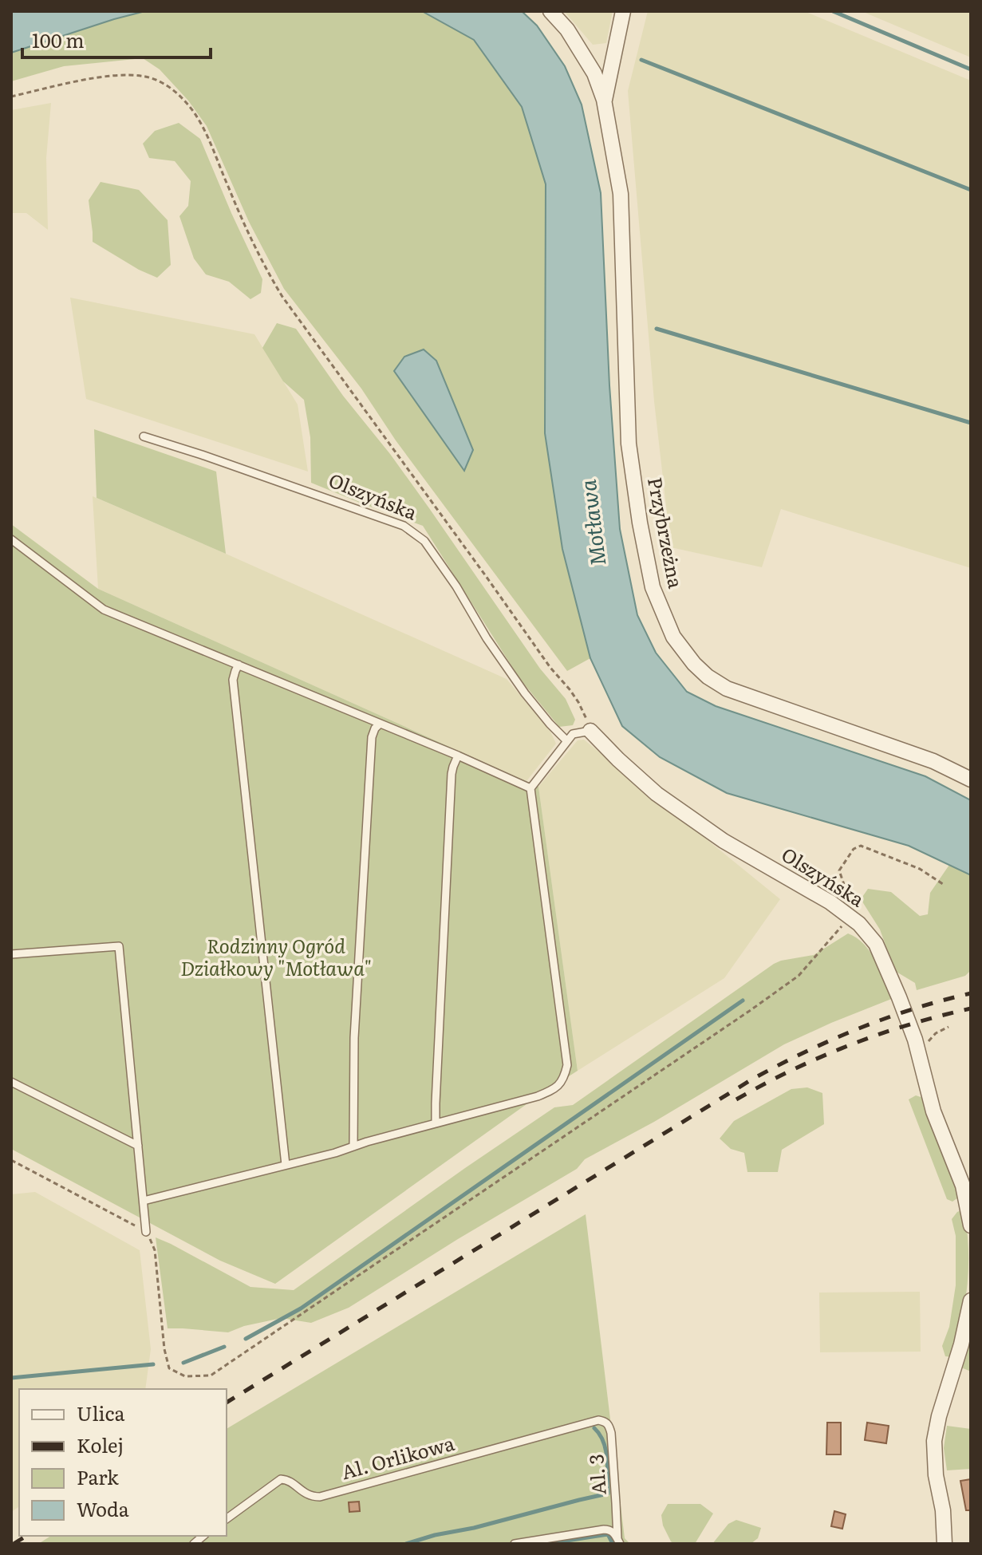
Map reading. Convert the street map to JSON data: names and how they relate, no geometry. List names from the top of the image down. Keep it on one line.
{"streets":{"street":["Olszyńska","Przybrzeżna"],"lane":["Al. Orlikowa","Al. 3"]},"crossings":[["Al. Orlikowa","Al. 3"]],"water":["Motława"],"parks":["Rodzinny Ogród Działkowy \"Motława\""],"legend":["Ulica","Kolej","Park","Woda"],"scale_bar":"100 m"}
